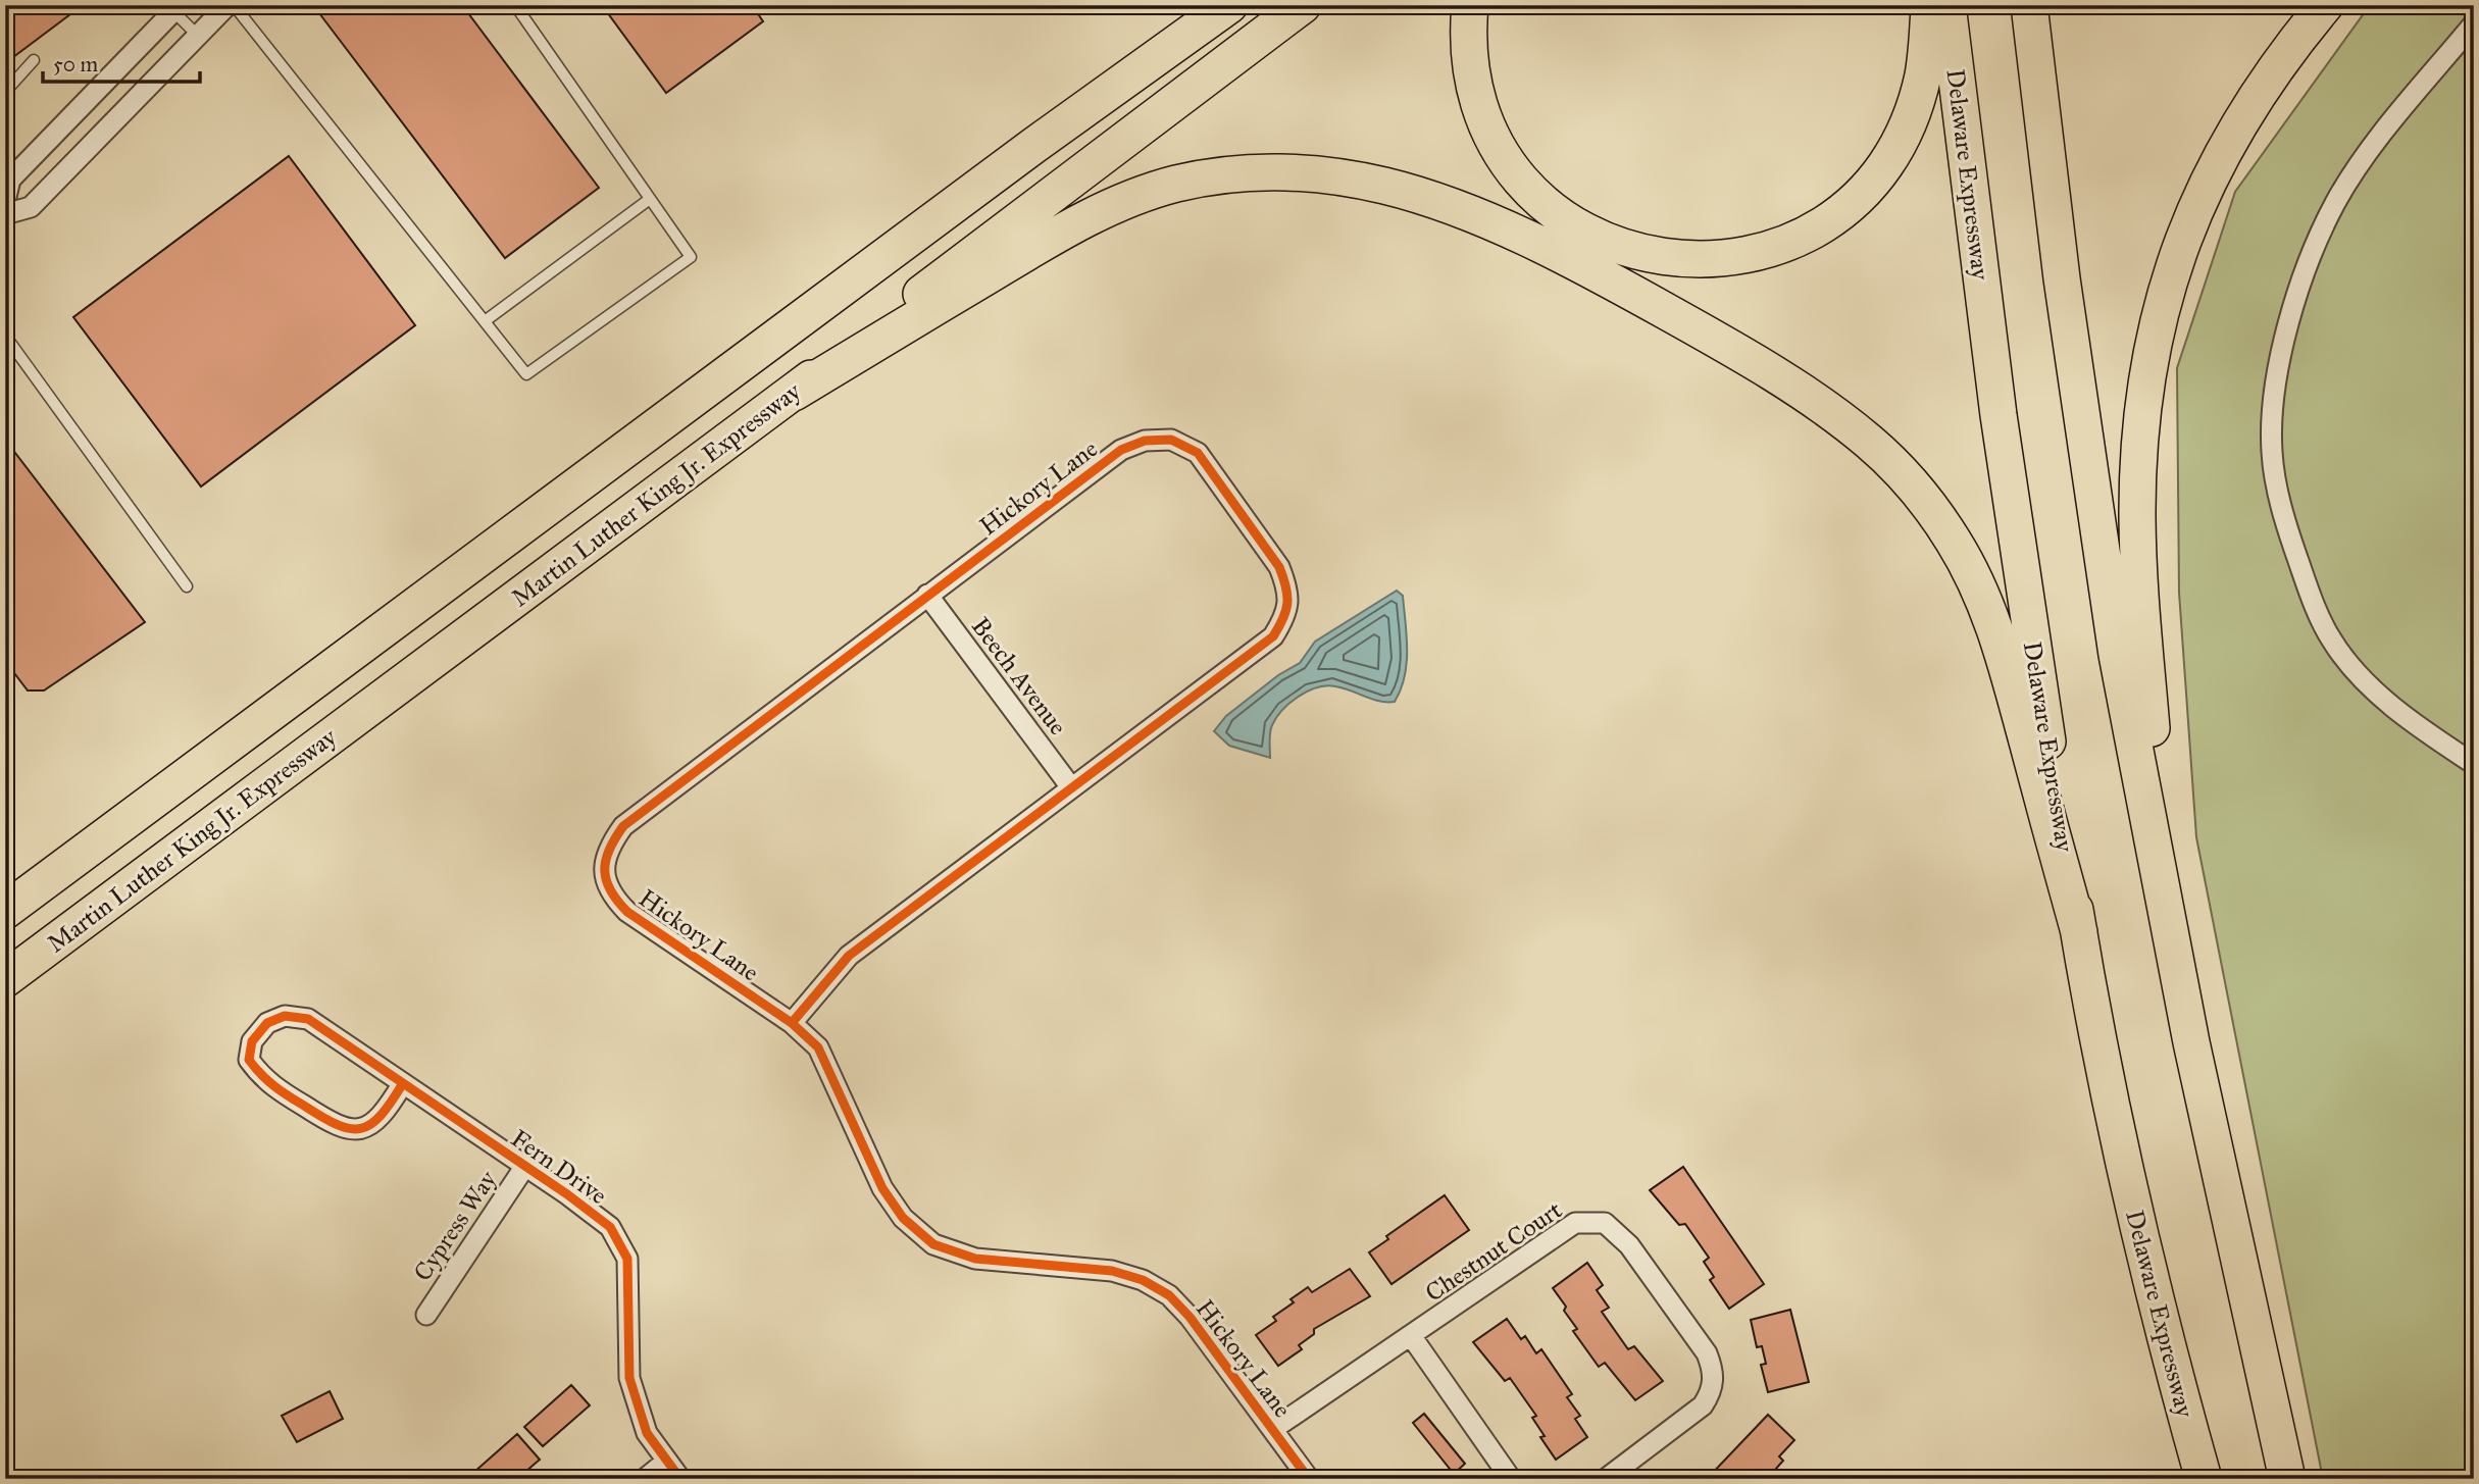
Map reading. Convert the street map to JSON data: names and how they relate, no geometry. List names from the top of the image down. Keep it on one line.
{"streets":{"highway":["Delaware Expressway","Martin Luther King Jr. Expressway"],"street":["Hickory Lane","Beech Avenue","Fern Drive","Cypress Way","Chestnut Court"]},"crossings":[["Hickory Lane","Beech Avenue"],["Hickory Lane","Chestnut Court"],["Fern Drive","Cypress Way"]],"scale_bar":"50 m"}
